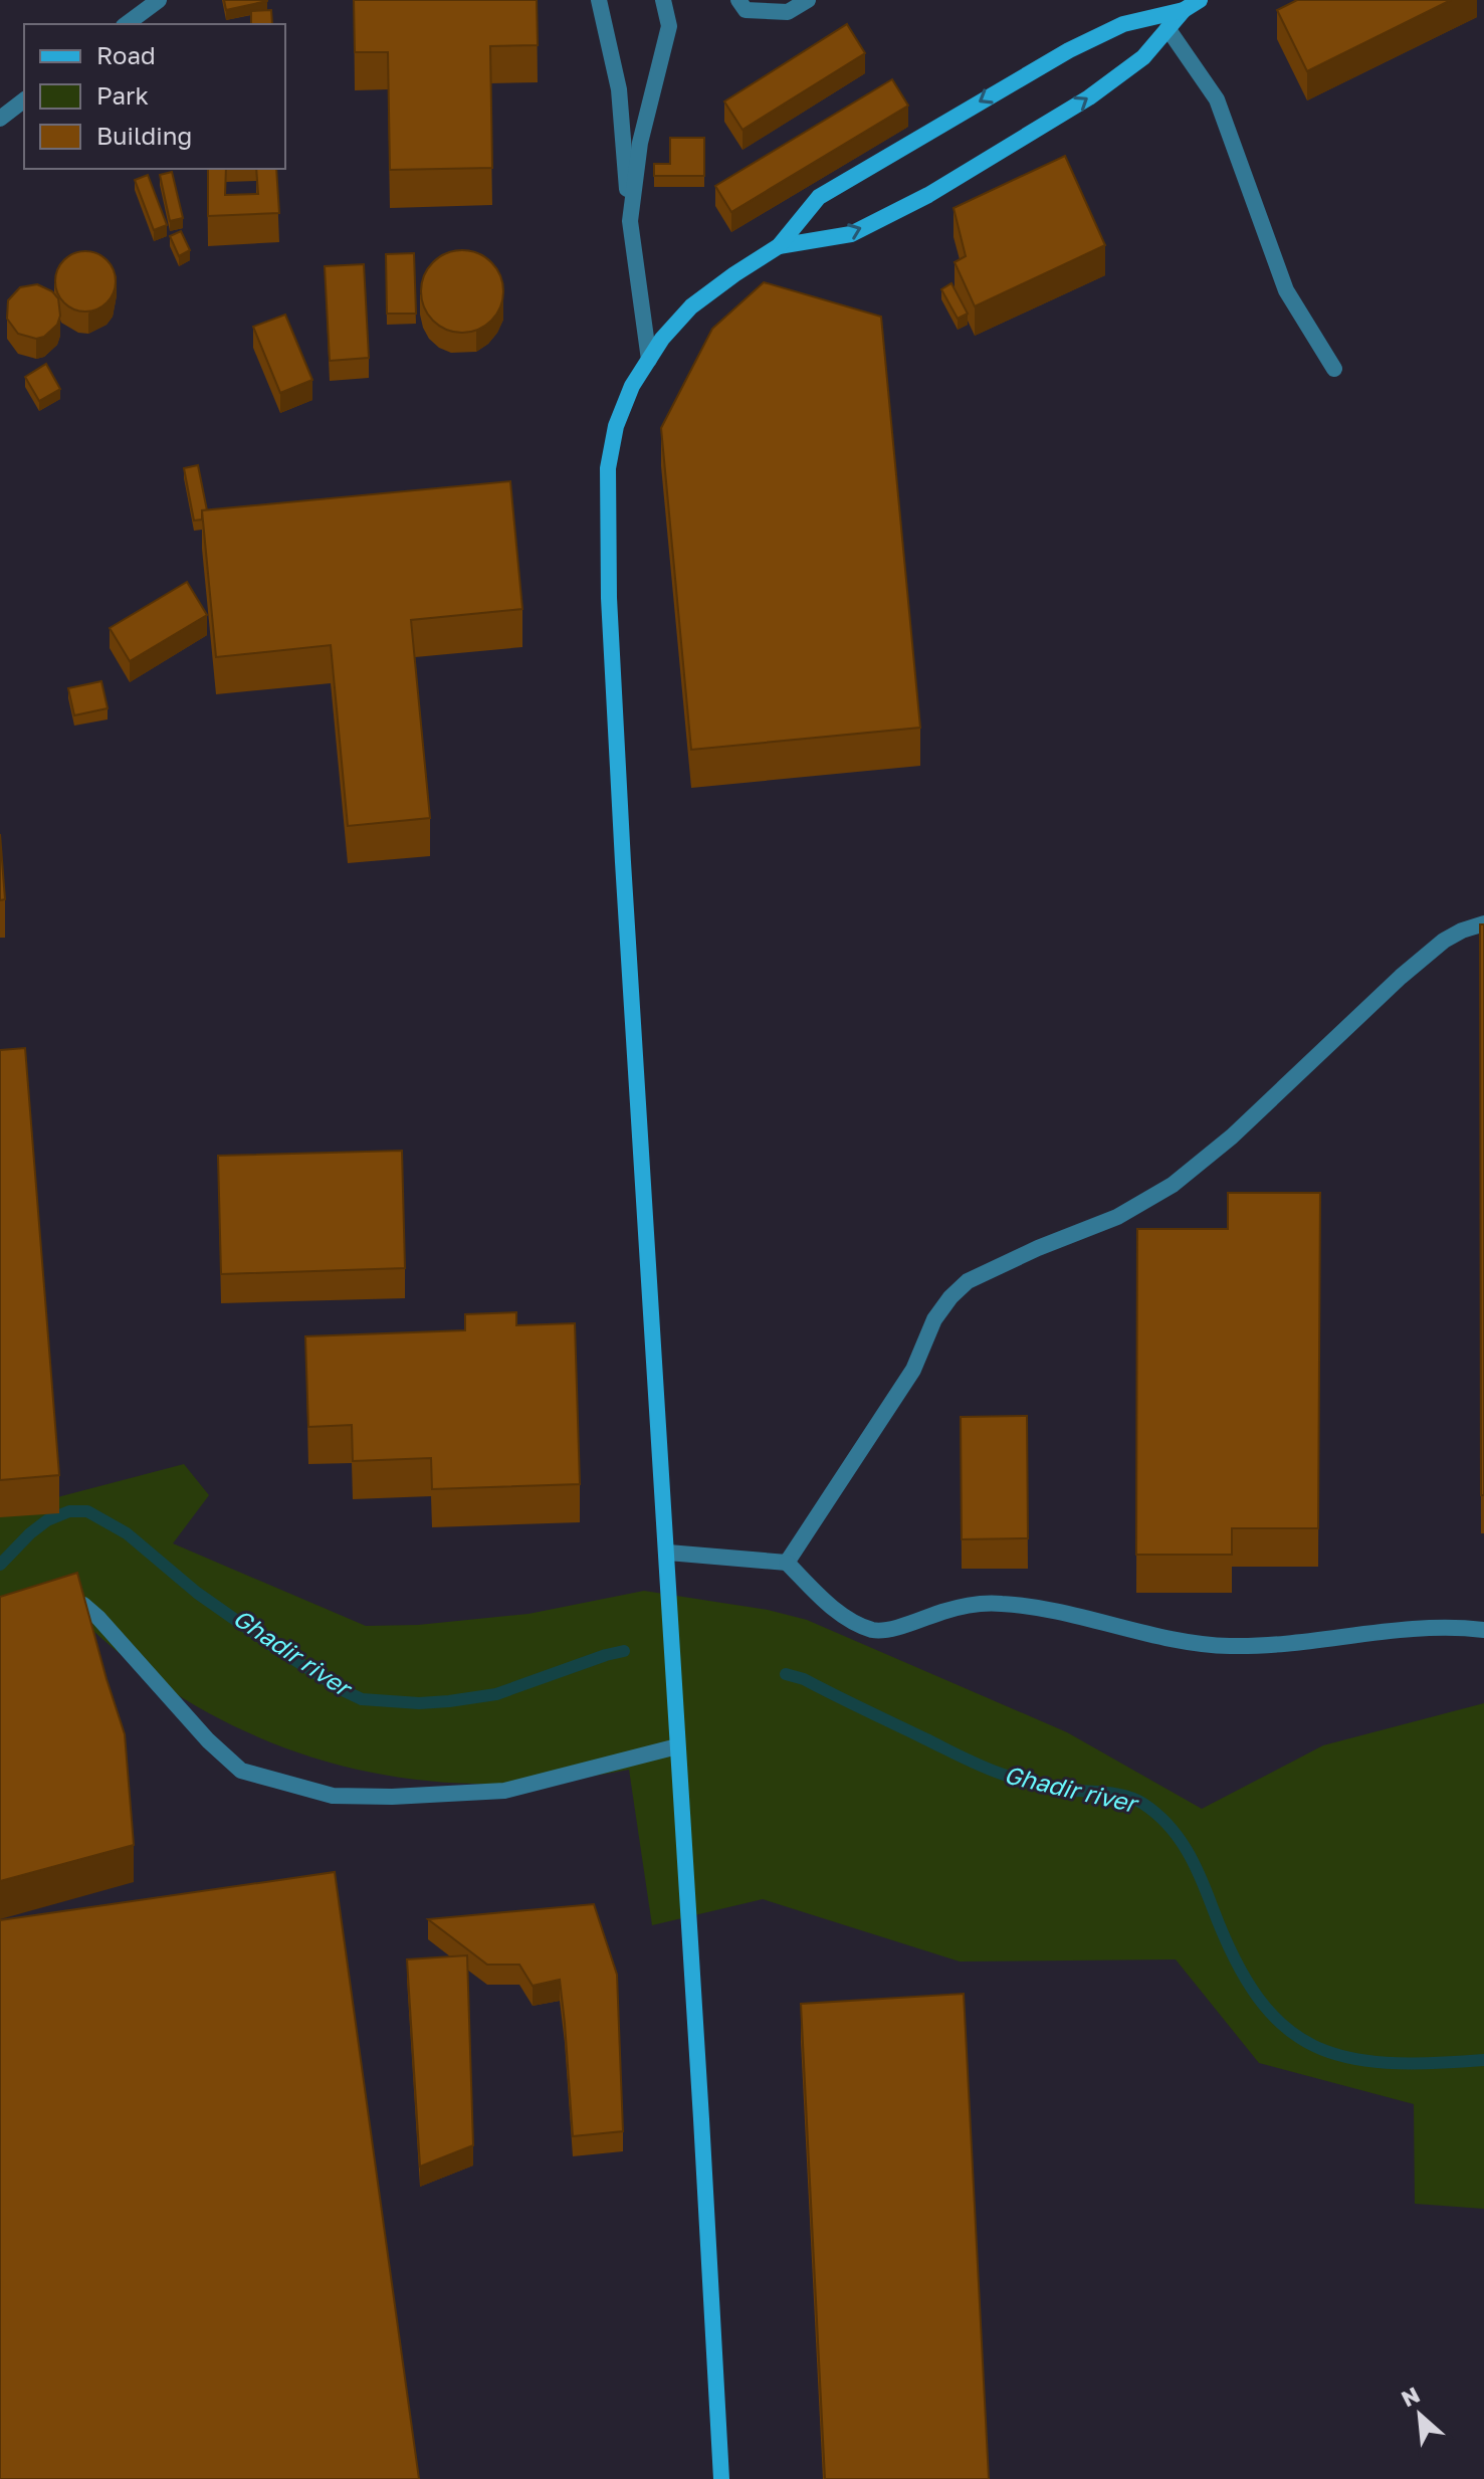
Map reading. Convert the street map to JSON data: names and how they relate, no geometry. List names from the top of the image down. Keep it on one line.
{"water":["Ghadir river"],"legend":["Road","Park","Building"],"north":"top left"}
